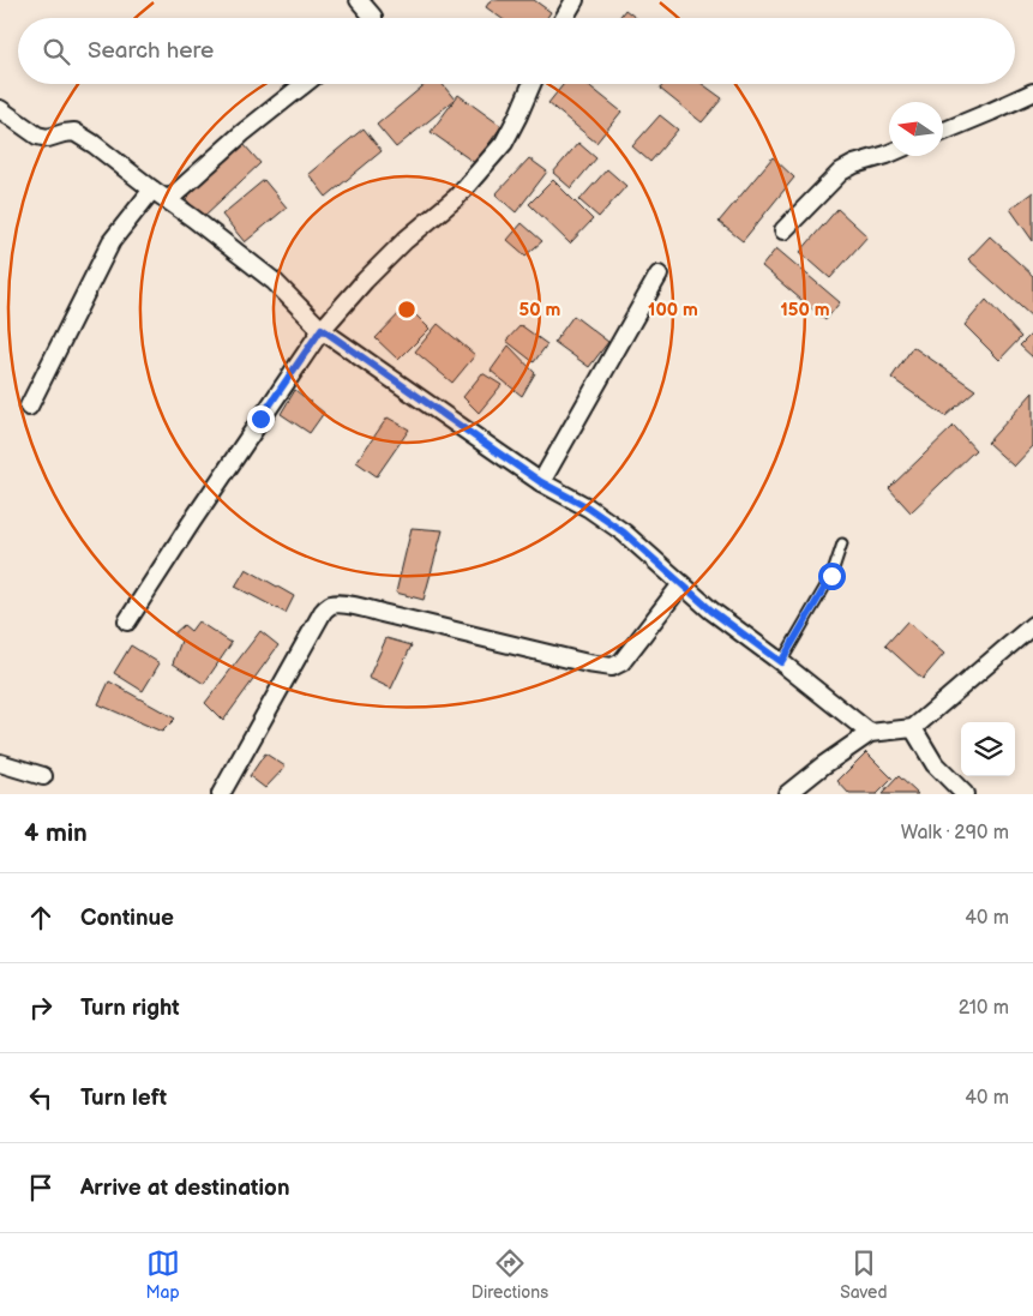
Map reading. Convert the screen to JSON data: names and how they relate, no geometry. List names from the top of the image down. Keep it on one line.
{"north":"left","page":{"search":"Search here","heading":["4 min","Walk · 290 m"],"list":[["Continue","40 m"],["Turn right","210 m"],["Turn left","40 m"],"Arrive at destination"],"nav":["Map","Directions","Saved"]},"rings":["50 m","100 m","150 m"]}
